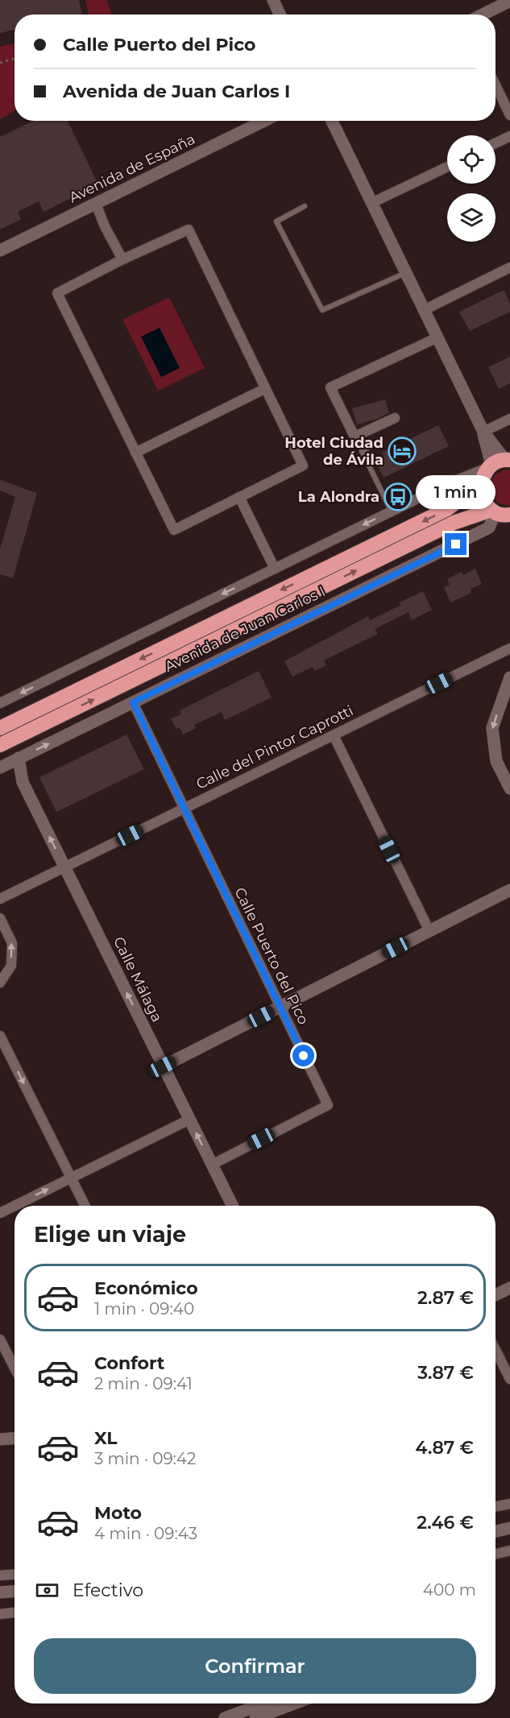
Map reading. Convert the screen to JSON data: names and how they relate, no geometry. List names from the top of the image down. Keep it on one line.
{"streets":{"highway":["Avenida de Juan Carlos I"],"street":["Avenida de España","Calle del Pintor Caprotti","Calle Puerto del Pico","Calle Málaga"]},"crossings":[["Avenida de Juan Carlos I","Calle Puerto del Pico"],["Avenida de Juan Carlos I","Calle Málaga"],["Calle del Pintor Caprotti","Calle Puerto del Pico"],["Calle del Pintor Caprotti","Calle Málaga"],["Calle Puerto del Pico","Calle Málaga"]],"one_way":["Calle Málaga"],"places":{"hotel":["Hotel Ciudad de Ávila"],"bus stop":["La Alondra"]},"page":{"banner":["Calle Puerto del Pico","Avenida de Juan Carlos I"],"bubble":"1 min","heading":"Elige un viaje","list":[{"name":"Económico","note":"1 min · 09:40","value":"2.87 €"},{"name":"Confort","note":"2 min · 09:41","value":"3.87 €"},{"name":"XL","note":"3 min · 09:42","value":"4.87 €"},{"name":"Moto","note":"4 min · 09:43","value":"2.46 €"}],"pay":["Efectivo","400 m"],"buttons":"Confirmar"}}
